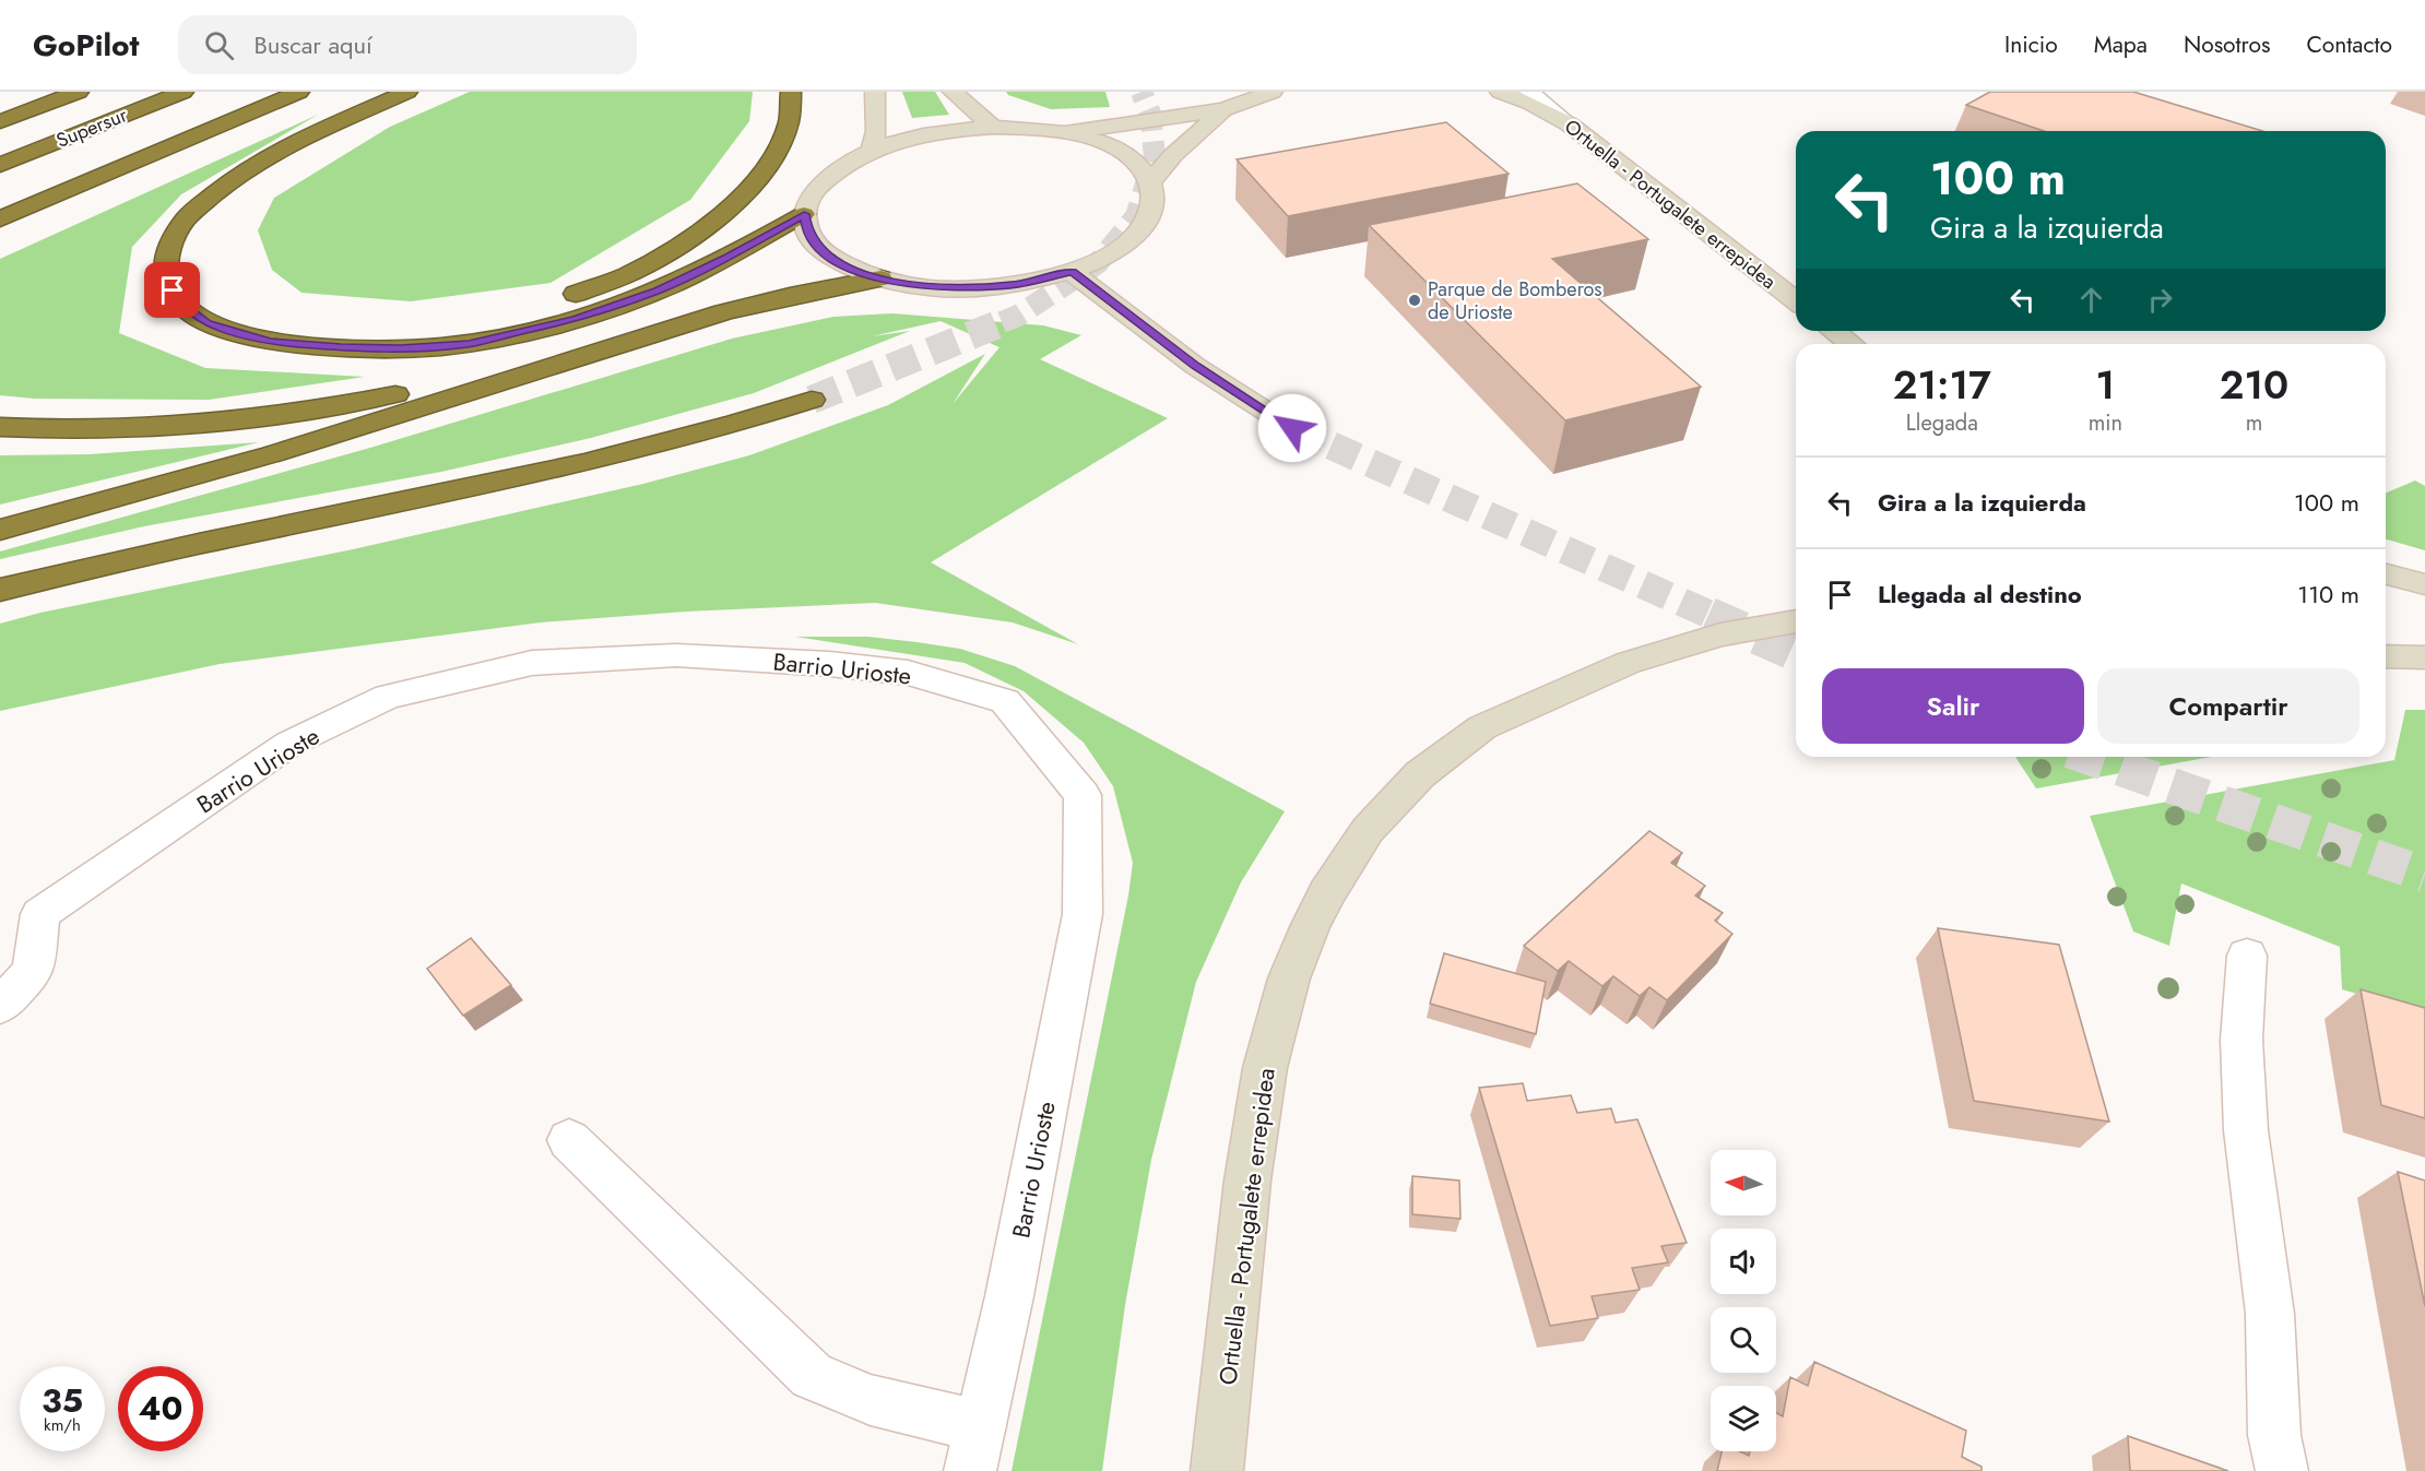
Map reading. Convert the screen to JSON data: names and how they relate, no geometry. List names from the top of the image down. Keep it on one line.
{"streets":{"highway":["Supersur"],"street":["Ortuella - Portugalete errepidea","Barrio Urioste"]},"places":["Parque de Bomberos de Urioste"],"north":"left","page":{"header":"GoPilot","search":"Buscar aquí","nav":["Inicio","Mapa","Nosotros","Contacto"],"turn":["100 m","Gira a la izquierda"],"eta":["21:17","Llegada","1","min","210","m"],"list":[{"name":"Gira a la izquierda","value":"100 m"},{"name":"Llegada al destino","value":"110 m"}],"buttons":["Salir","Compartir"],"speed":"35 km/h","limit":"40"}}
